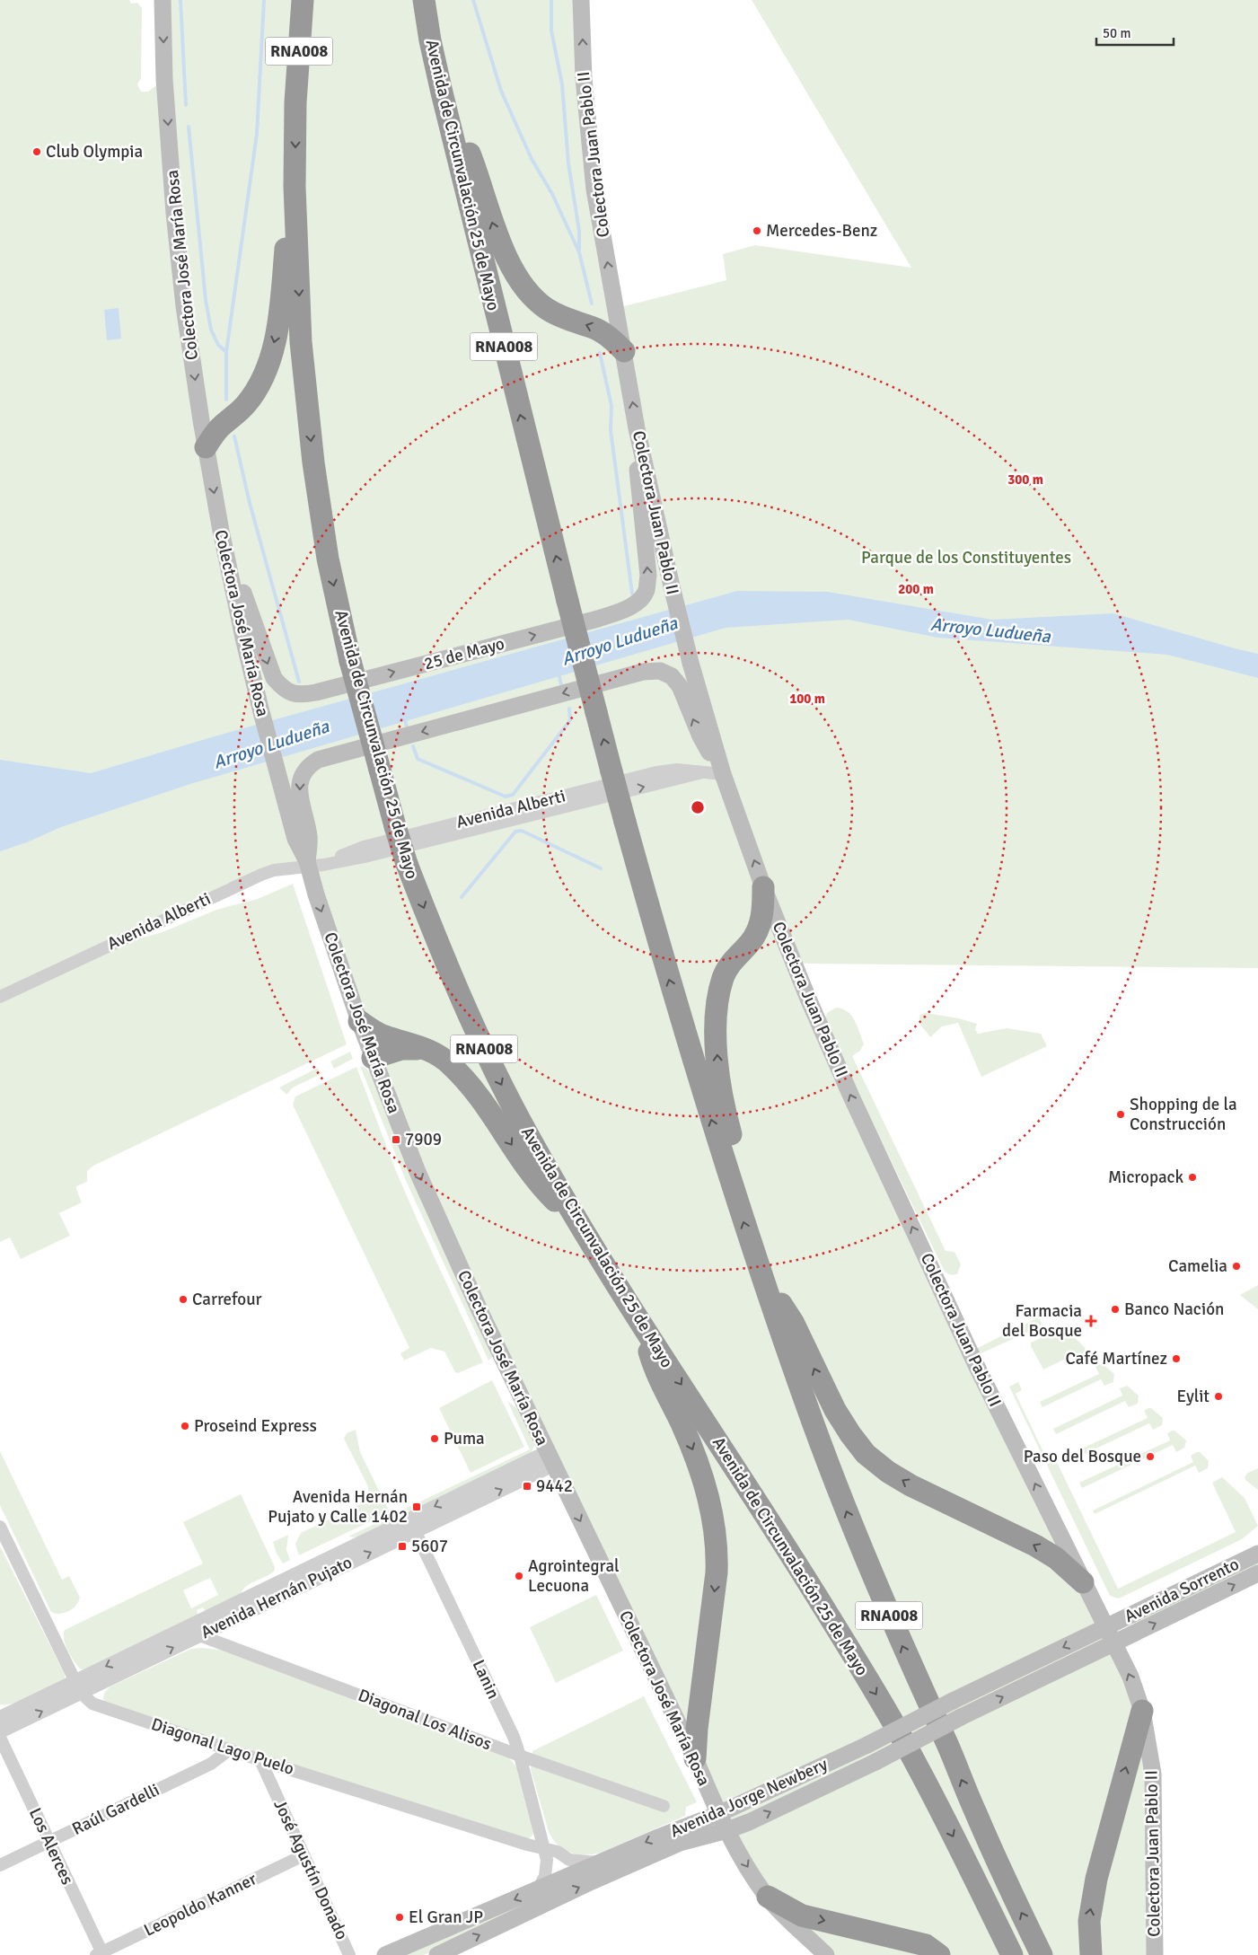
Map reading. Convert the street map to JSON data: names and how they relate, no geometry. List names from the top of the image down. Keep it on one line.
{"streets":{"highway":["RNA008","Avenida de Circunvalación 25 de Mayo"],"main road":["Colectora Juan Pablo II","Colectora José María Rosa","25 de Mayo","Avenida Sorrento","Avenida Jorge Newbery"],"street":["Avenida Alberti","Avenida Hernán Pujato","Lanin","Diagonal Los Alisos","Diagonal Lago Puelo","Raúl Gardelli","Los Alerces","José Agustín Donado","Leopoldo Kanner"]},"crossings":[["Colectora Juan Pablo II","25 de Mayo"],["Colectora Juan Pablo II","Avenida Alberti"],["Colectora Juan Pablo II","Avenida Sorrento"],["Colectora Juan Pablo II","Avenida Jorge Newbery"],["Colectora José María Rosa","25 de Mayo"],["Colectora José María Rosa","Avenida Alberti"],["Colectora José María Rosa","Avenida Hernán Pujato"],["Colectora José María Rosa","Avenida Jorge Newbery"],["Avenida Sorrento","Avenida Jorge Newbery"],["Avenida Hernán Pujato","Lanin"],["Avenida Hernán Pujato","Diagonal Los Alisos"],["Avenida Hernán Pujato","Diagonal Lago Puelo"],["Lanin","Diagonal Los Alisos"],["Lanin","Diagonal Lago Puelo"],["Diagonal Lago Puelo","Avenida Jorge Newbery"],["Diagonal Lago Puelo","Raúl Gardelli"],["Diagonal Lago Puelo","José Agustín Donado"],["Raúl Gardelli","Los Alerces"],["Los Alerces","Leopoldo Kanner"],["José Agustín Donado","Leopoldo Kanner"]],"one_way":["Colectora Juan Pablo II","Colectora José María Rosa"],"water":["Arroyo Ludueña"],"parks":["Parque de los Constituyentes"],"places":{"other":["Club Olympia","Mercedes-Benz","Shopping de la Construcción","Micropack","Camelia","Carrefour","Banco Nación","Café Martínez","Eylit","Proseind Express","Puma","Paso del Bosque","Agrointegral Lecuona","El Gran JP"],"transit":["7909","9442","Avenida Hernán Pujato y Calle 1402","5607"],"health":["Farmacia del Bosque"]},"scale_bar":"50 m","rings":["300 m","200 m","100 m"]}
